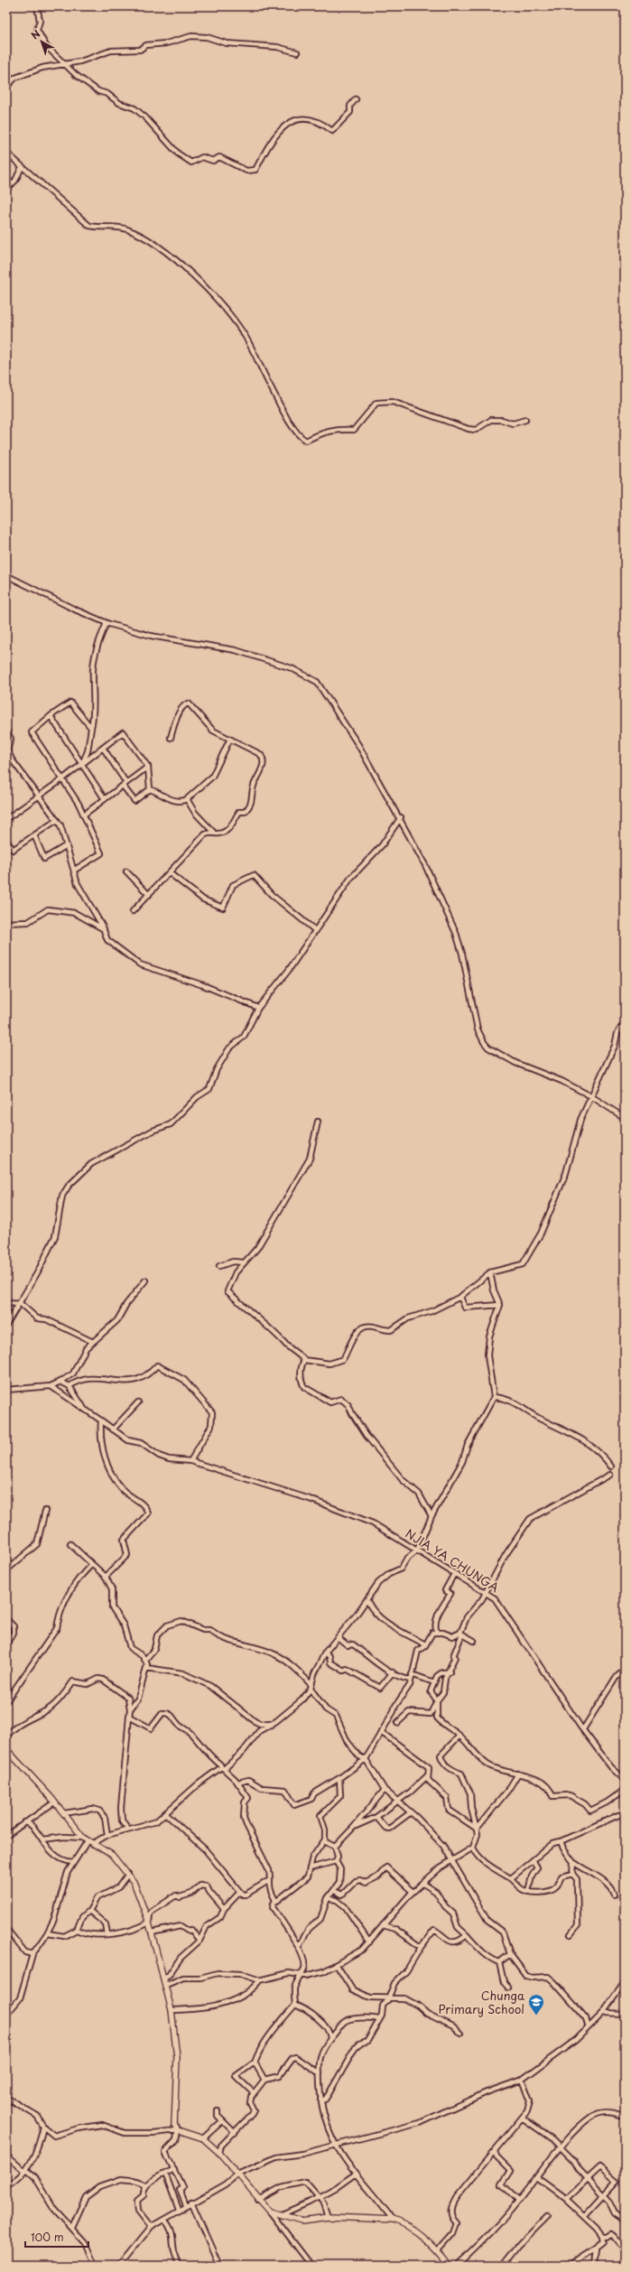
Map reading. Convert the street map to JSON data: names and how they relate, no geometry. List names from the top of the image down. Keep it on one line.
{"streets":{"street":["NJIA YA CHUNGA"]},"places":{"school or university":["Chunga Primary School"]},"scale_bar":"100 m","north":"top left"}
